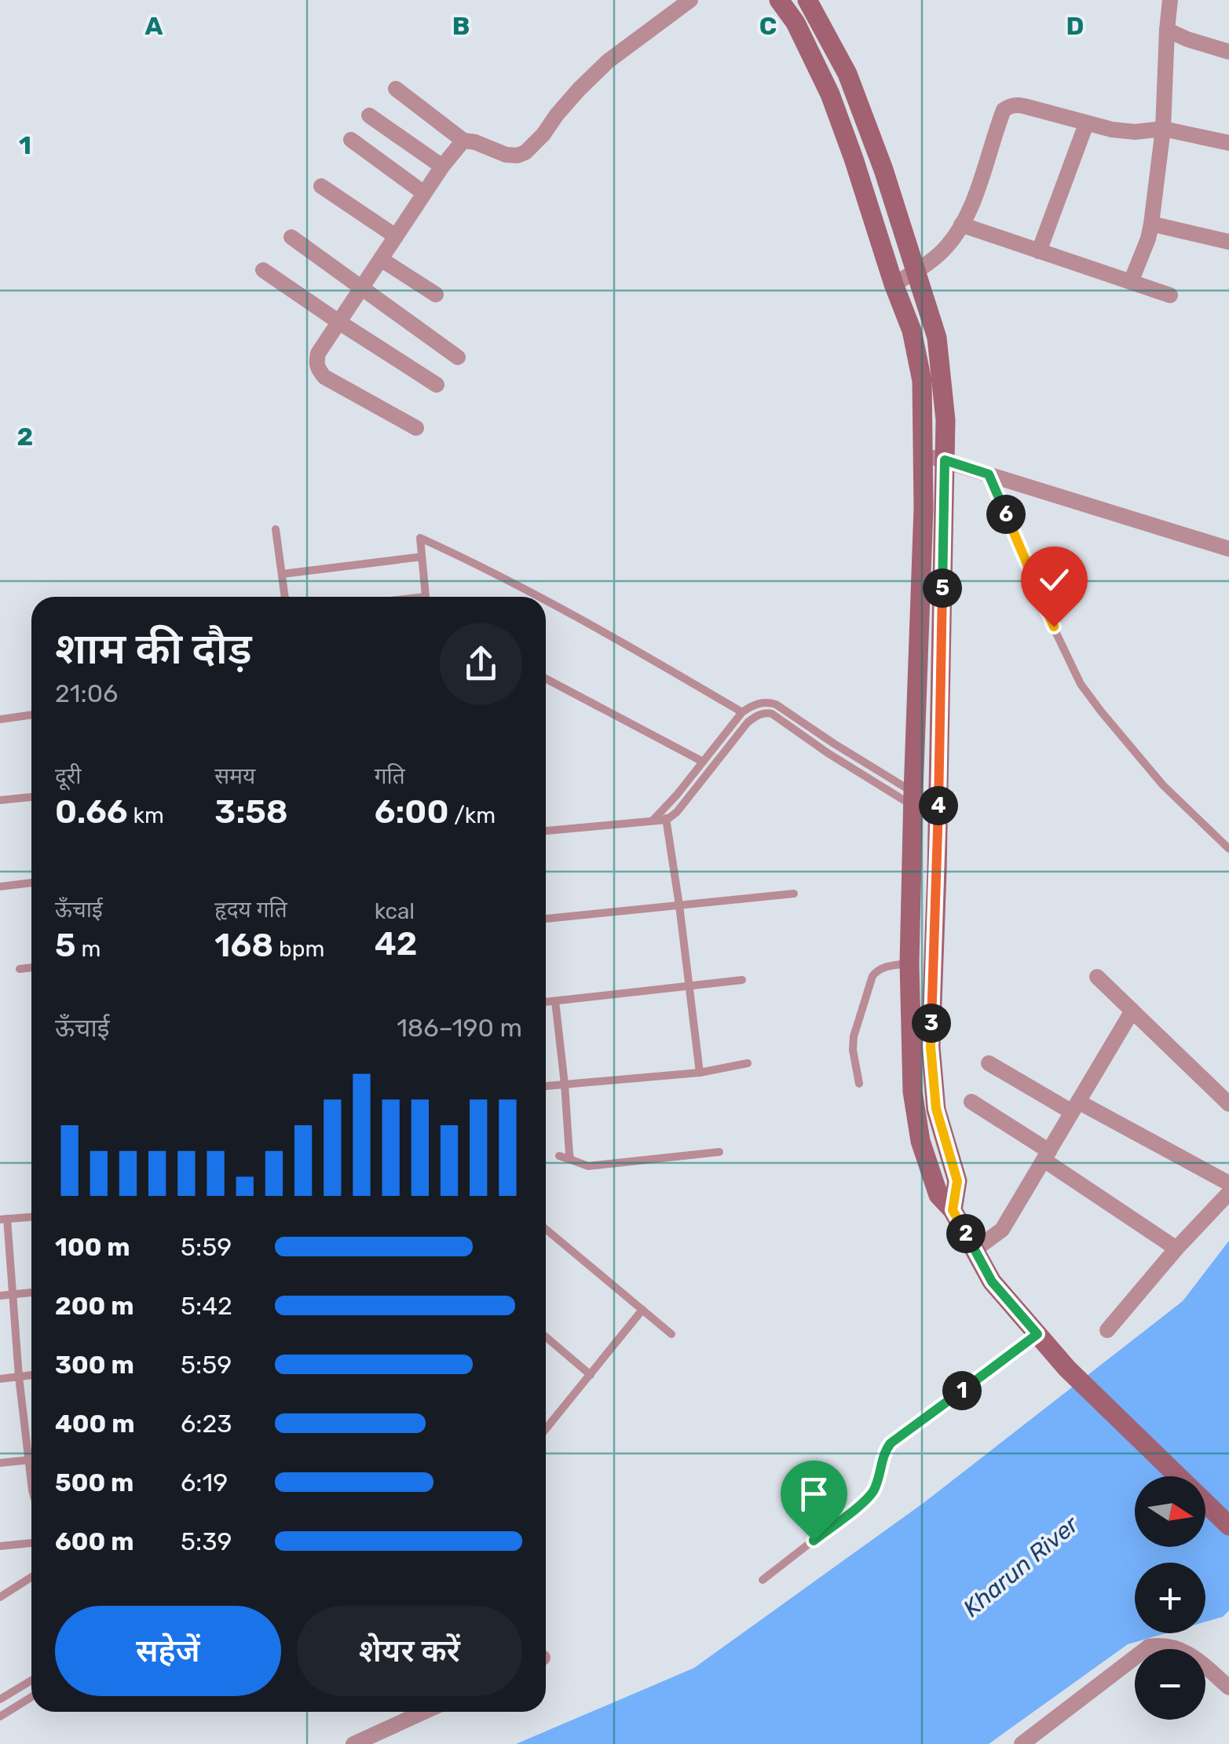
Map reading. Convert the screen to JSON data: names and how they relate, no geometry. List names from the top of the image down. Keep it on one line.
{"water":["Kharun River"],"north":"right","page":{"pins":["6","5","4","3","2","1"],"heading":["शाम की दौड़","21:06"],"stats":[["दूरी","0.66 km"],["समय","3:58"],["गति","6:00 /km"],["ऊँचाई","5 m"],["हृदय गति","168 bpm"],["kcal","42"]],"chart":["ऊँचाई","186–190 m"],"list":[{"name":"100 m","note":"5:59"},{"name":"200 m","note":"5:42"},{"name":"300 m","note":"5:59"},{"name":"400 m","note":"6:23"},{"name":"500 m","note":"6:19"},{"name":"600 m","note":"5:39"}],"map_buttons":["+","−"],"buttons":["सहेजें","शेयर करें"]},"grid":{"columns":["A","B","C","D"],"rows":["1","2"]}}
